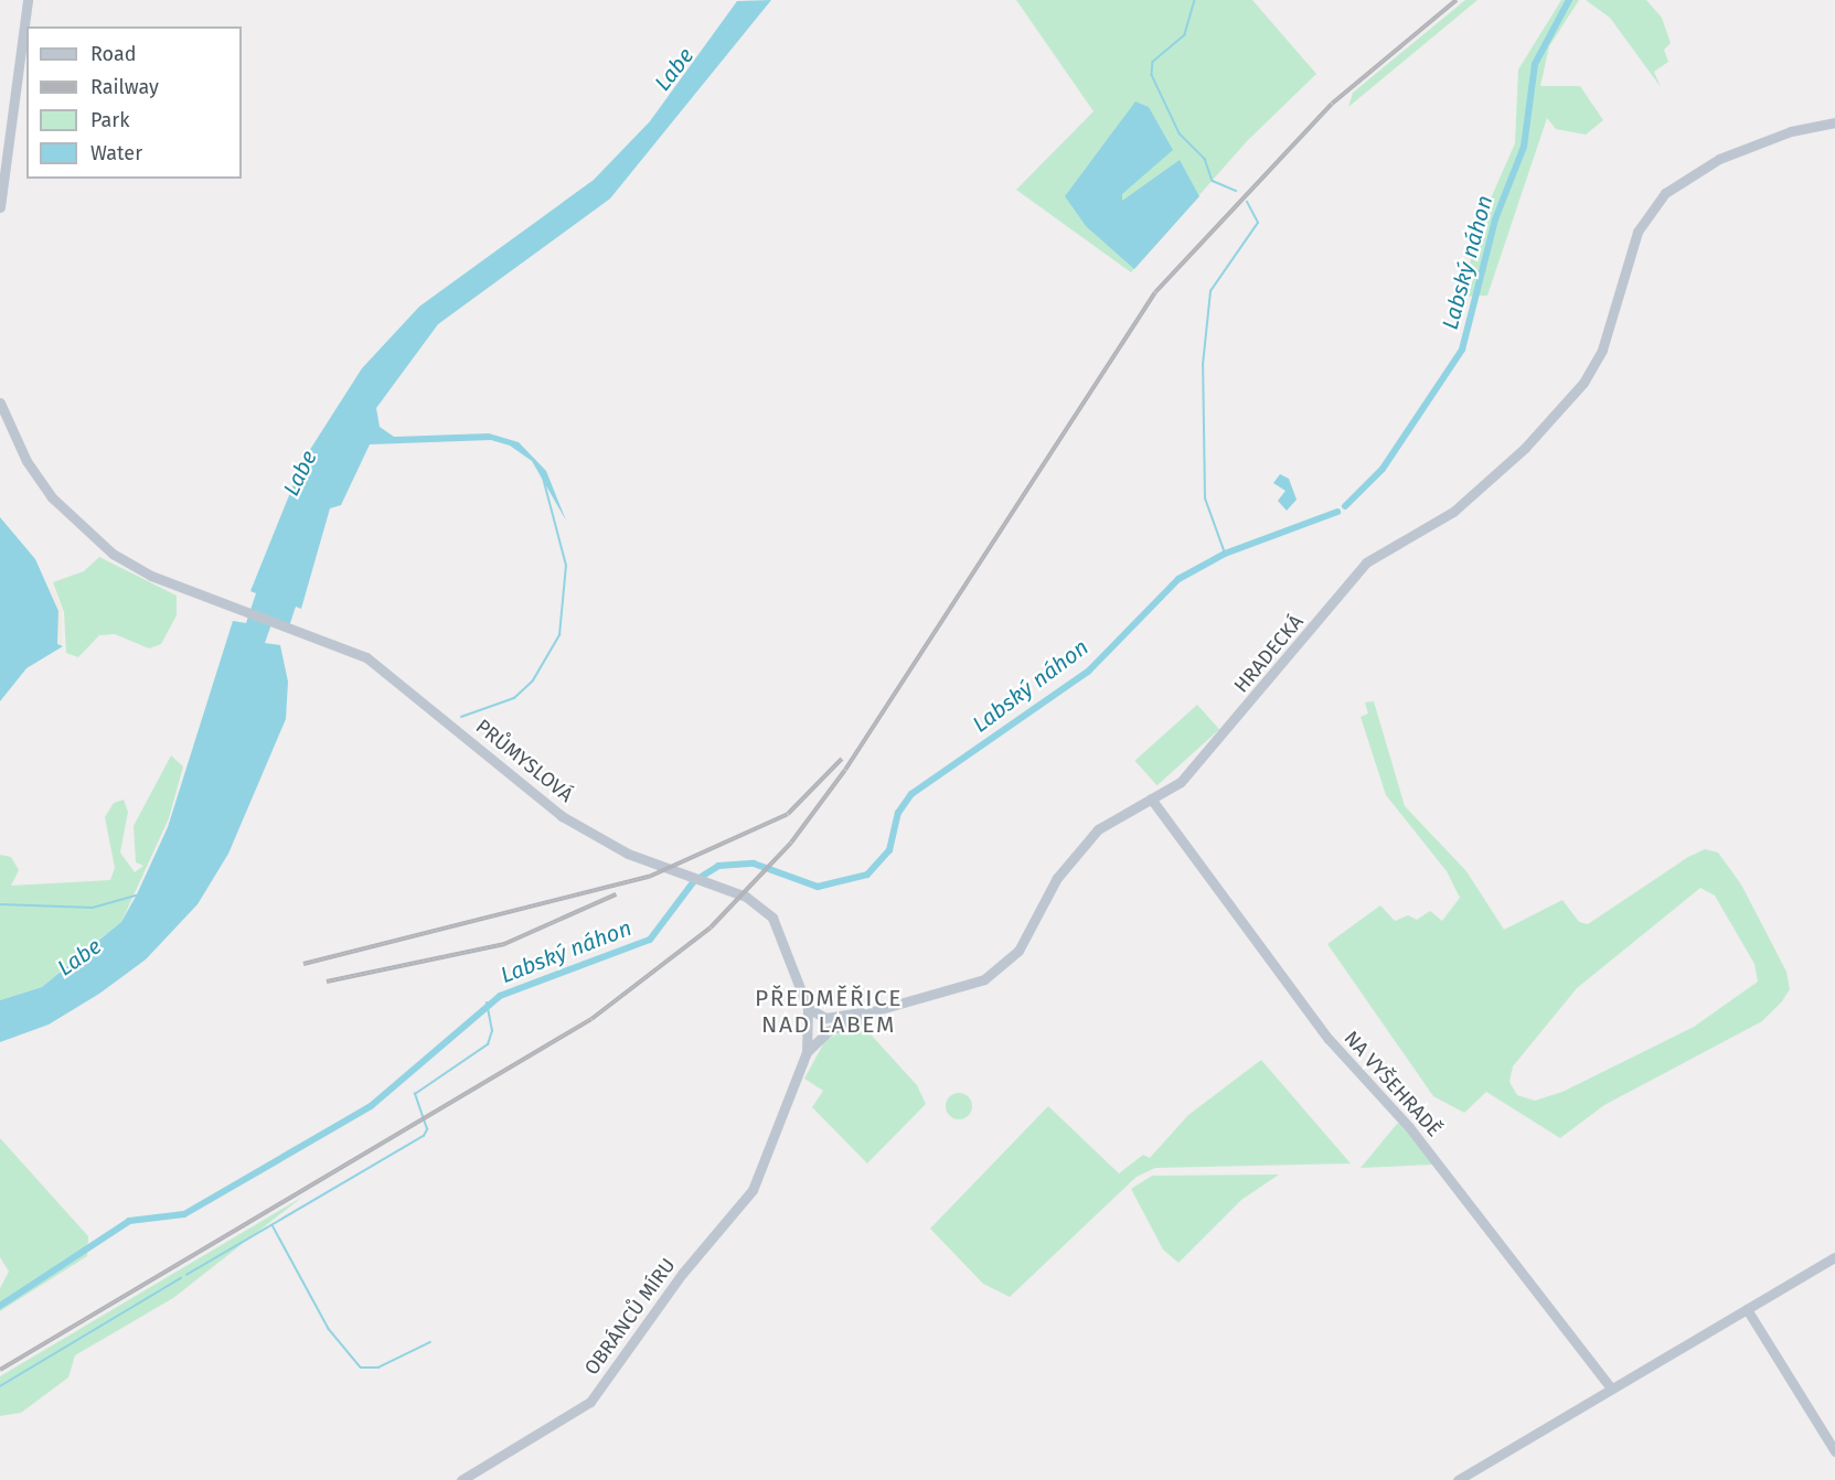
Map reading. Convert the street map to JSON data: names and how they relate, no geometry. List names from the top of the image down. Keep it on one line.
{"streets":{"street":["HRADECKÁ","PRŮMYSLOVÁ","NA VYŠEHRADĚ","OBRÁNCŮ MÍRU"]},"crossings":[["HRADECKÁ","NA VYŠEHRADĚ"],["HRADECKÁ","OBRÁNCŮ MÍRU"],["PRŮMYSLOVÁ","OBRÁNCŮ MÍRU"],["NA VYŠEHRADĚ","OBRÁNCŮ MÍRU"]],"districts":["PŘEDMĚŘICE NAD LABEM"],"water":["Labe","Labský náhon"],"legend":["Road","Railway","Park","Water"]}
